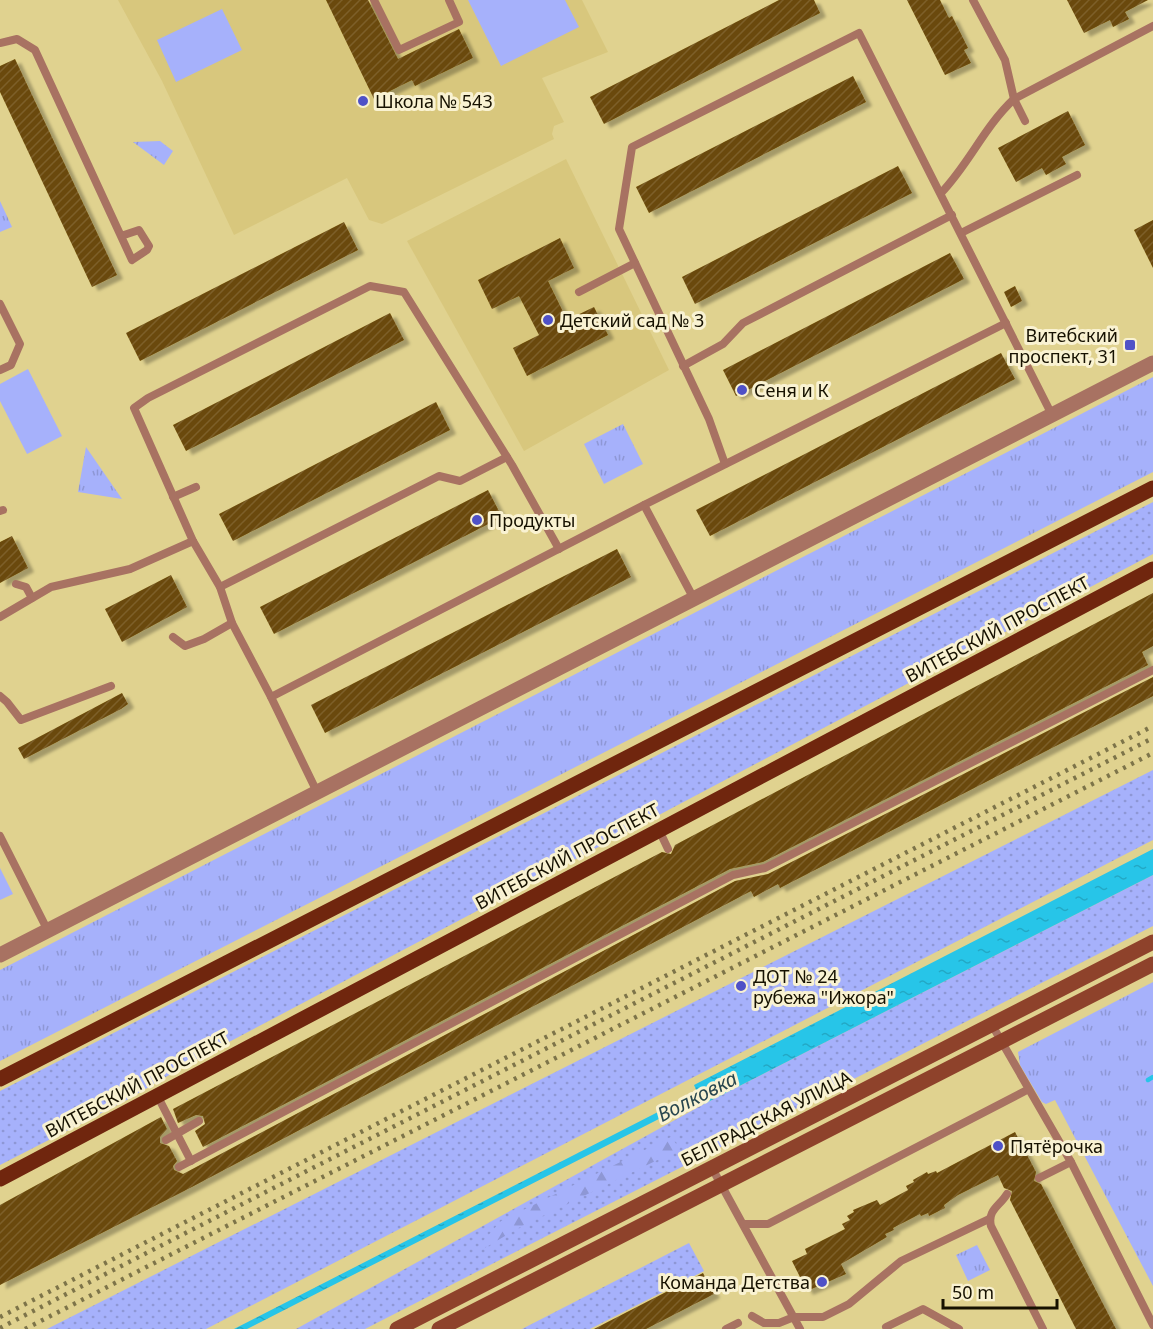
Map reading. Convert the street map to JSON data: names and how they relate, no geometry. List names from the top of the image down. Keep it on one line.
{"streets":{"main road":["ВИТЕБСКИЙ ПРОСПЕКТ"],"street":["БЕЛГРАДСКАЯ УЛИЦА"]},"water":["Волковка"],"places":{"other":["Школа № 543","Детский сад № 3","Сеня и К","Продукты","ДОТ № 24 рубежа \"Ижора\"","Пятёрочка","Команда Детства"],"transit":["Витебский проспект, 31"]},"scale_bar":"50 m"}
